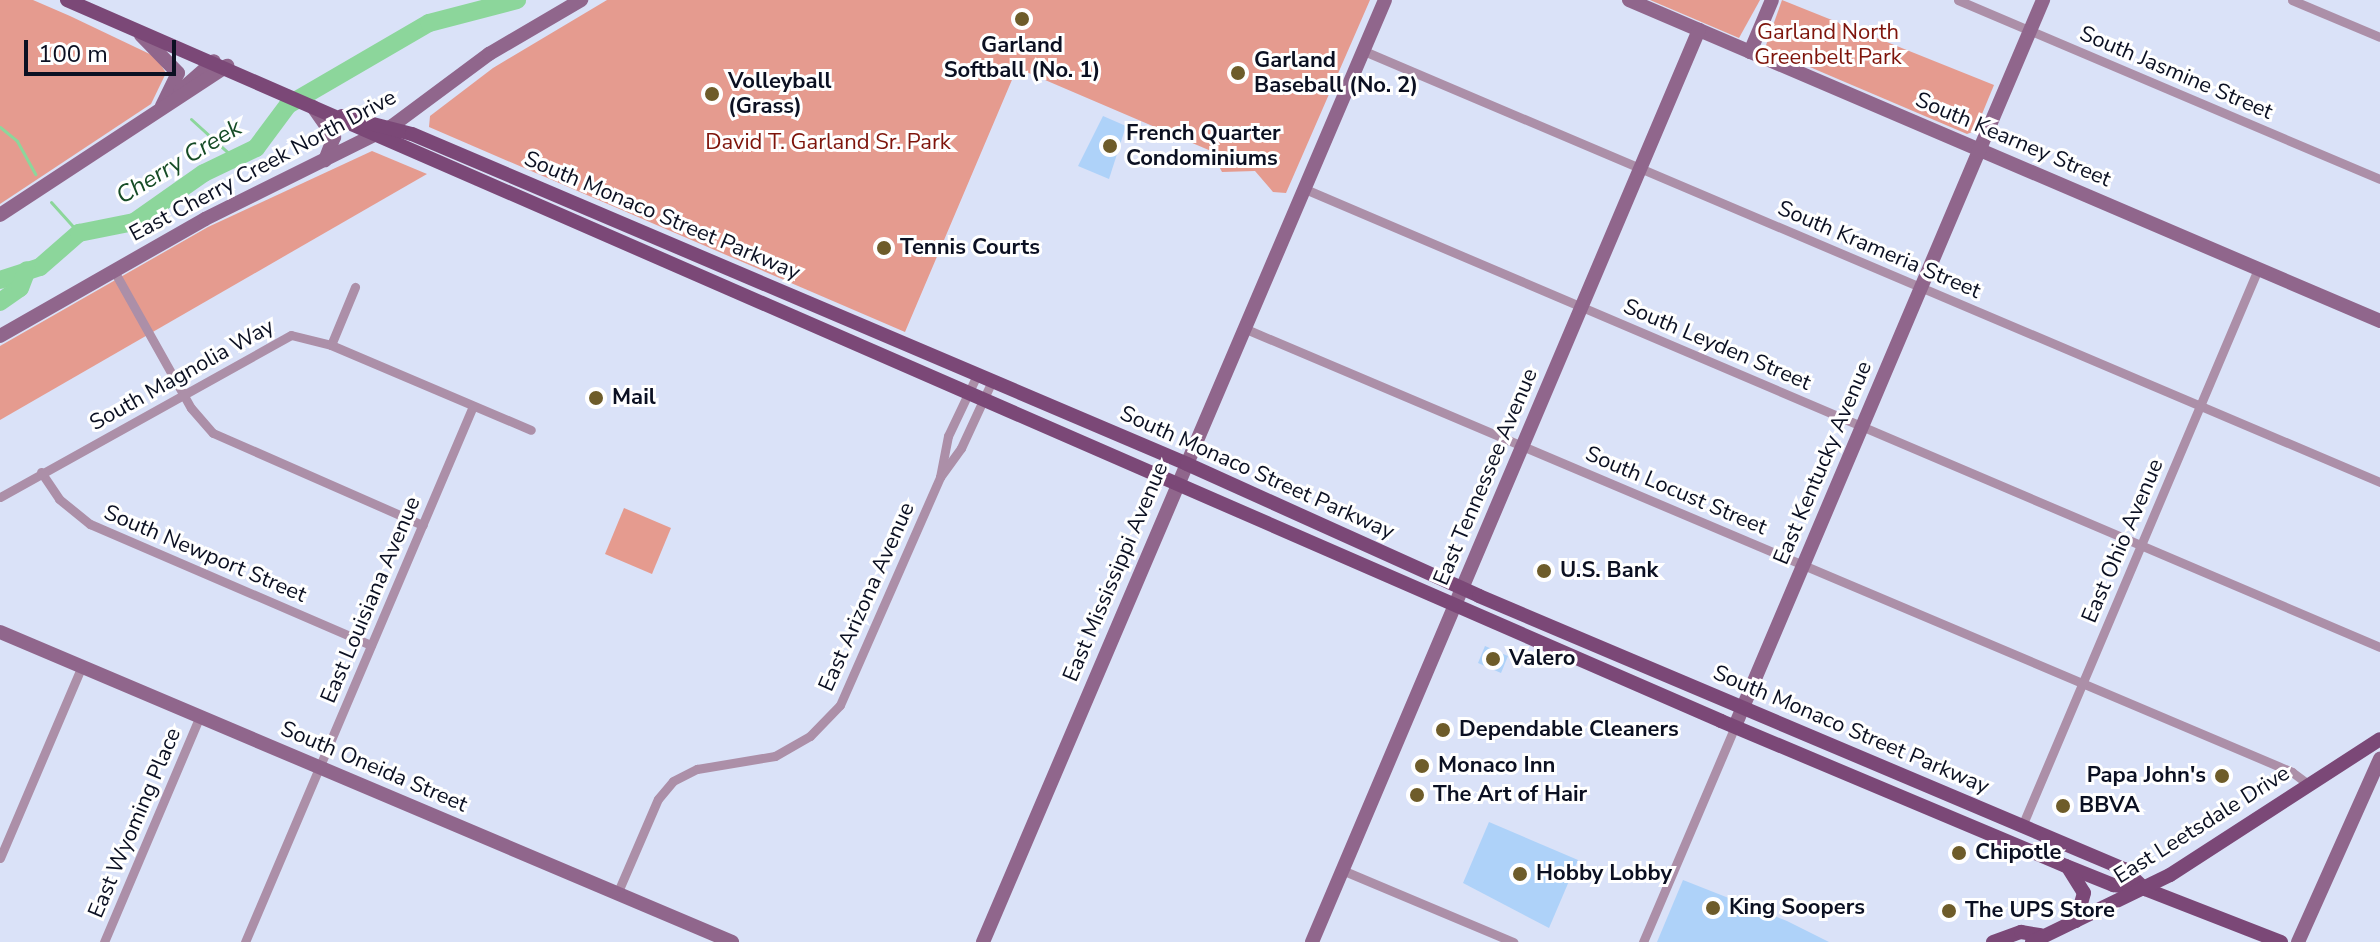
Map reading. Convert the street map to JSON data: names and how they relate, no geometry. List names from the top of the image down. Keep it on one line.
{"streets":{"main road":["South Monaco Street Parkway","East Leetsdale Drive"],"street":["South Jasmine Street","South Kearney Street","East Cherry Creek North Drive","South Krameria Street","South Leyden Street","South Magnolia Way","East Kentucky Avenue","East Tennessee Avenue","South Locust Street","East Ohio Avenue","South Newport Street","East Mississippi Avenue","East Arizona Avenue","East Louisiana Avenue","South Oneida Street","East Wyoming Place"]},"crossings":[["South Jasmine Street","East Kentucky Avenue"],["South Kearney Street","East Kentucky Avenue"],["South Kearney Street","East Tennessee Avenue"],["South Kearney Street","East Ohio Avenue"],["East Cherry Creek North Drive","South Monaco Street Parkway"],["South Monaco Street Parkway","East Kentucky Avenue"],["South Monaco Street Parkway","East Tennessee Avenue"],["South Monaco Street Parkway","East Ohio Avenue"],["South Monaco Street Parkway","East Mississippi Avenue"],["South Monaco Street Parkway","East Arizona Avenue"],["South Monaco Street Parkway","East Leetsdale Drive"],["South Krameria Street","East Kentucky Avenue"],["South Krameria Street","East Tennessee Avenue"],["South Krameria Street","East Ohio Avenue"],["South Krameria Street","East Mississippi Avenue"],["South Leyden Street","East Kentucky Avenue"],["South Leyden Street","East Tennessee Avenue"],["South Leyden Street","East Ohio Avenue"],["South Leyden Street","East Mississippi Avenue"],["South Magnolia Way","South Newport Street"],["South Magnolia Way","East Louisiana Avenue"],["East Kentucky Avenue","South Locust Street"],["East Tennessee Avenue","South Locust Street"],["South Locust Street","East Ohio Avenue"],["South Locust Street","East Mississippi Avenue"],["South Locust Street","East Leetsdale Drive"],["South Newport Street","East Louisiana Avenue"],["East Arizona Avenue","South Oneida Street"],["East Louisiana Avenue","South Oneida Street"],["South Oneida Street","East Wyoming Place"]],"water":["Cherry Creek"],"parks":["Garland North Greenbelt Park","David T. Garland Sr. Park"],"places":["Garland Softball (No. 1)","Garland Baseball (No. 2)","Volleyball (Grass)","French Quarter Condominiums","Tennis Courts","Mail","U.S. Bank","Valero","Dependable Cleaners","Monaco Inn","Papa John's","The Art of Hair","BBVA","Chipotle","Hobby Lobby","King Soopers","The UPS Store"],"scale_bar":"100 m"}
